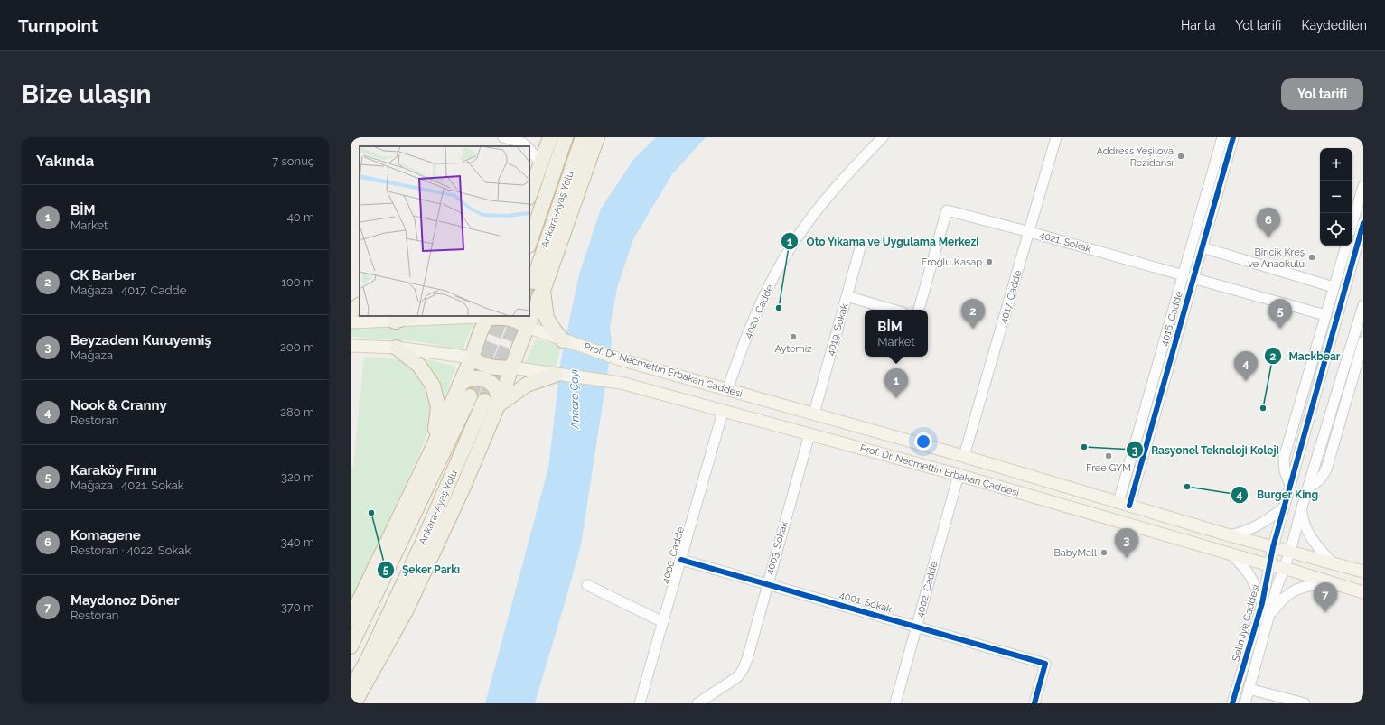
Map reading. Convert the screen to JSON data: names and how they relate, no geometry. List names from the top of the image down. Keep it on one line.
{"streets":{"highway":["Ankara-Ayaş Yolu"],"main road":["Prof. Dr. Necmettin Erbakan Caddesi"],"street":["4021. Sokak","4017. Cadde","4020. Cadde","4016. Cadde","4019. Sokak","4003. Sokak","4000. Cadde","4002. Cadde","4001. Sokak","Selimiye Caddesi"]},"crossings":[["4021. Sokak","4017. Cadde"],["4021. Sokak","4016. Cadde"],["4017. Cadde","Prof. Dr. Necmettin Erbakan Caddesi"],["4020. Cadde","Prof. Dr. Necmettin Erbakan Caddesi"],["4016. Cadde","Prof. Dr. Necmettin Erbakan Caddesi"],["4019. Sokak","Prof. Dr. Necmettin Erbakan Caddesi"],["Prof. Dr. Necmettin Erbakan Caddesi","4003. Sokak"],["Prof. Dr. Necmettin Erbakan Caddesi","4000. Cadde"],["Prof. Dr. Necmettin Erbakan Caddesi","4002. Cadde"],["Prof. Dr. Necmettin Erbakan Caddesi","Selimiye Caddesi"],["4003. Sokak","4001. Sokak"],["4000. Cadde","4001. Sokak"],["4002. Cadde","4001. Sokak"]],"water":["Ankara Çayı"],"places":["Address Yeşilova Rezidansı","Biricik Kreş ve Anaokulu","Eroğlu Kasap","Oto Yıkama ve Uygulama Merkezi","Aytemiz","Mackbear","Rasyonel Teknoloji Koleji","Free GYM","Burger King","Şeker Parkı","BabyMall"],"page":{"header":"Turnpoint","nav":["Harita","Yol tarifi","Kaydedilen"],"buttons":"Yol tarifi","title":"Bize ulaşın","heading":["Yakında","7 sonuç"],"map_buttons":["+","−"],"list":[{"mark":"1","name":"BİM","note":"Market","value":"40 m"},{"mark":"2","name":"CK Barber","note":"Mağaza · 4017. Cadde","value":"100 m"},{"mark":"3","name":"Beyzadem Kuruyemiş","note":"Mağaza","value":"200 m"},{"mark":"4","name":"Nook & Cranny","note":"Restoran","value":"280 m"},{"mark":"5","name":"Karaköy Fırını","note":"Mağaza · 4021. Sokak","value":"320 m"},{"mark":"6","name":"Komagene","note":"Restoran · 4022. Sokak","value":"340 m"},{"mark":"7","name":"Maydonoz Döner","note":"Restoran","value":"370 m"}],"pins":["6","2","5","4","1","3","7"],"popup":["BİM","Market"]}}
